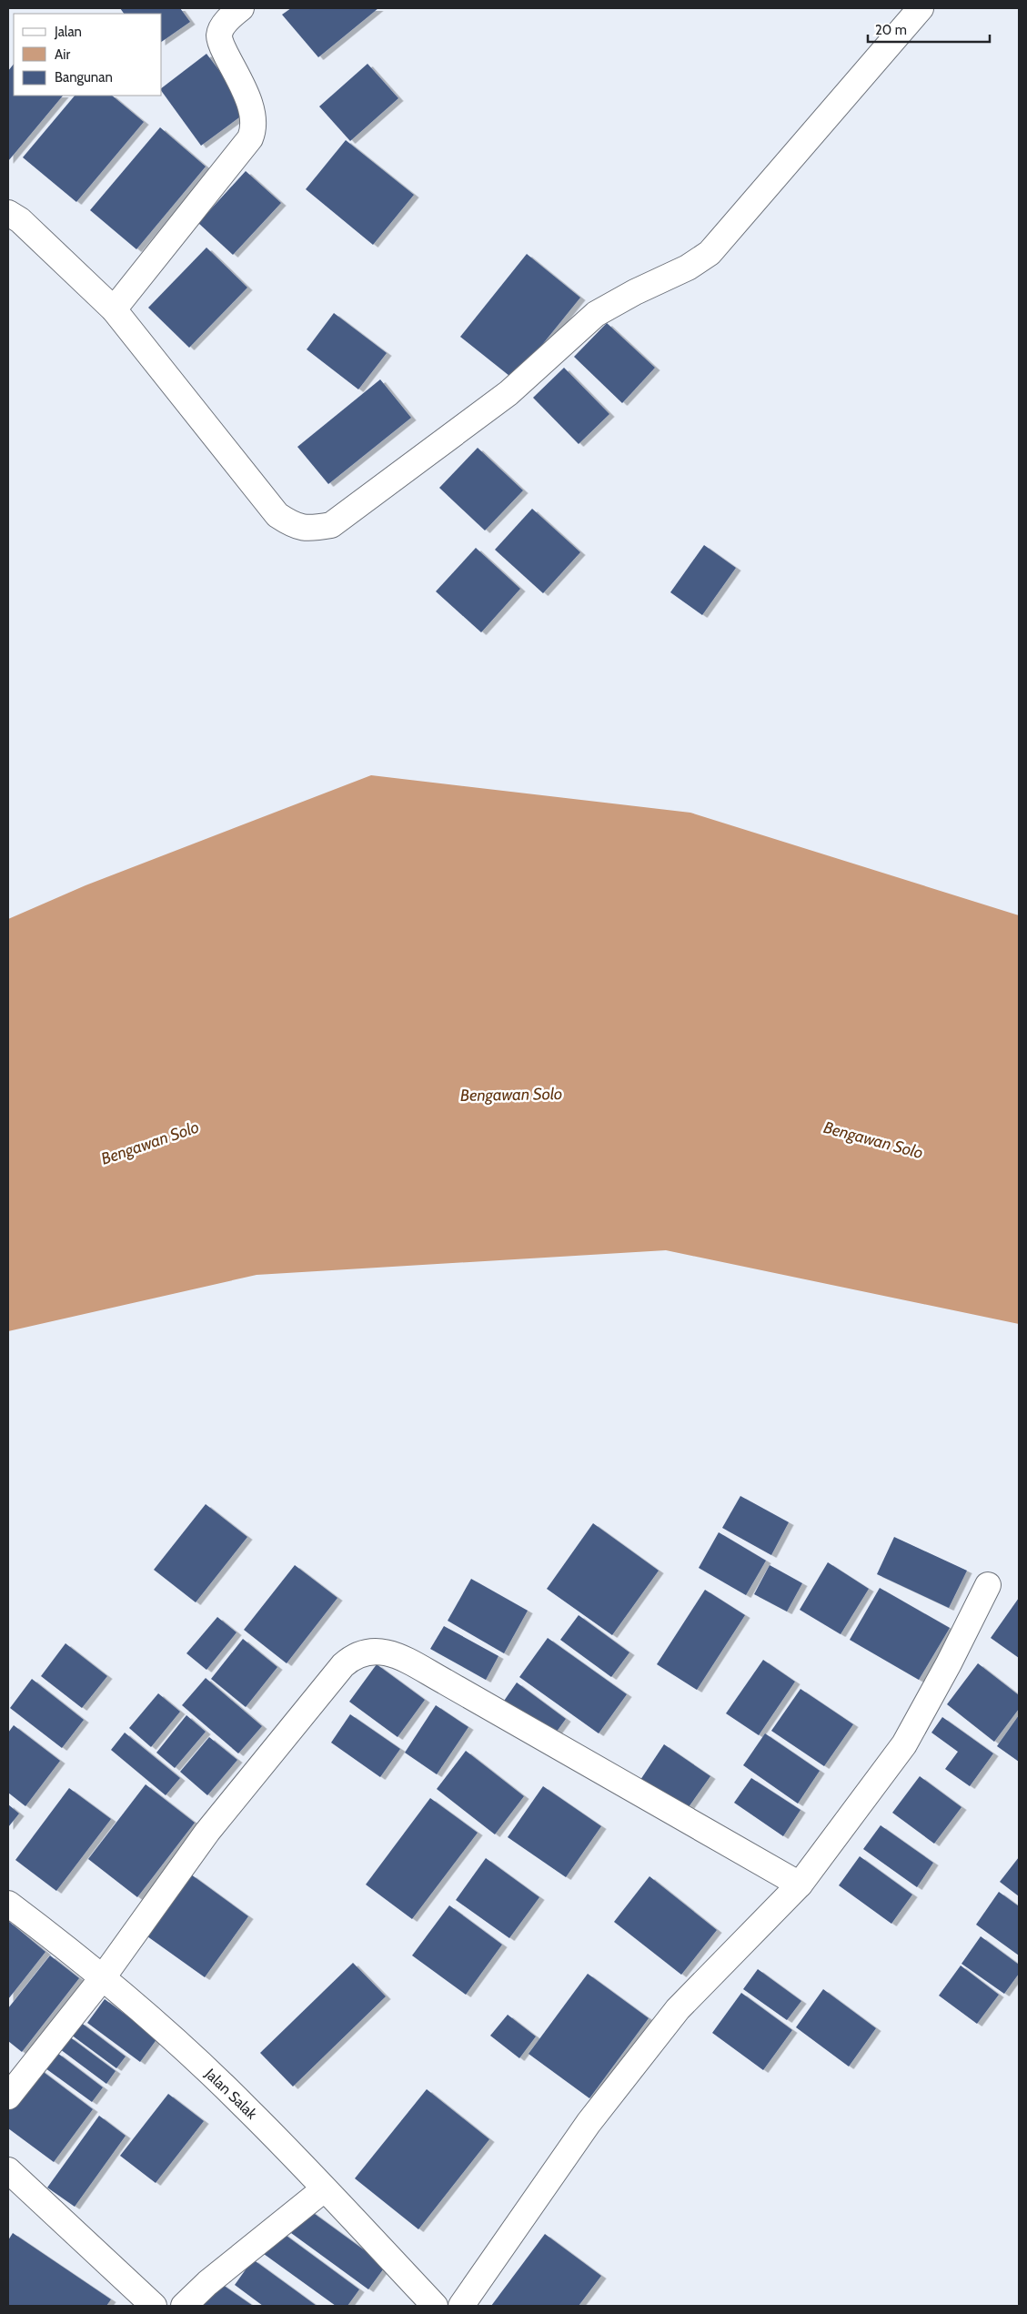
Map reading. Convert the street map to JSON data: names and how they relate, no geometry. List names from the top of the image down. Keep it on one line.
{"streets":{"street":["Jalan Salak"]},"water":["Bengawan Solo"],"legend":["Jalan","Air","Bangunan"],"scale_bar":"20 m"}
